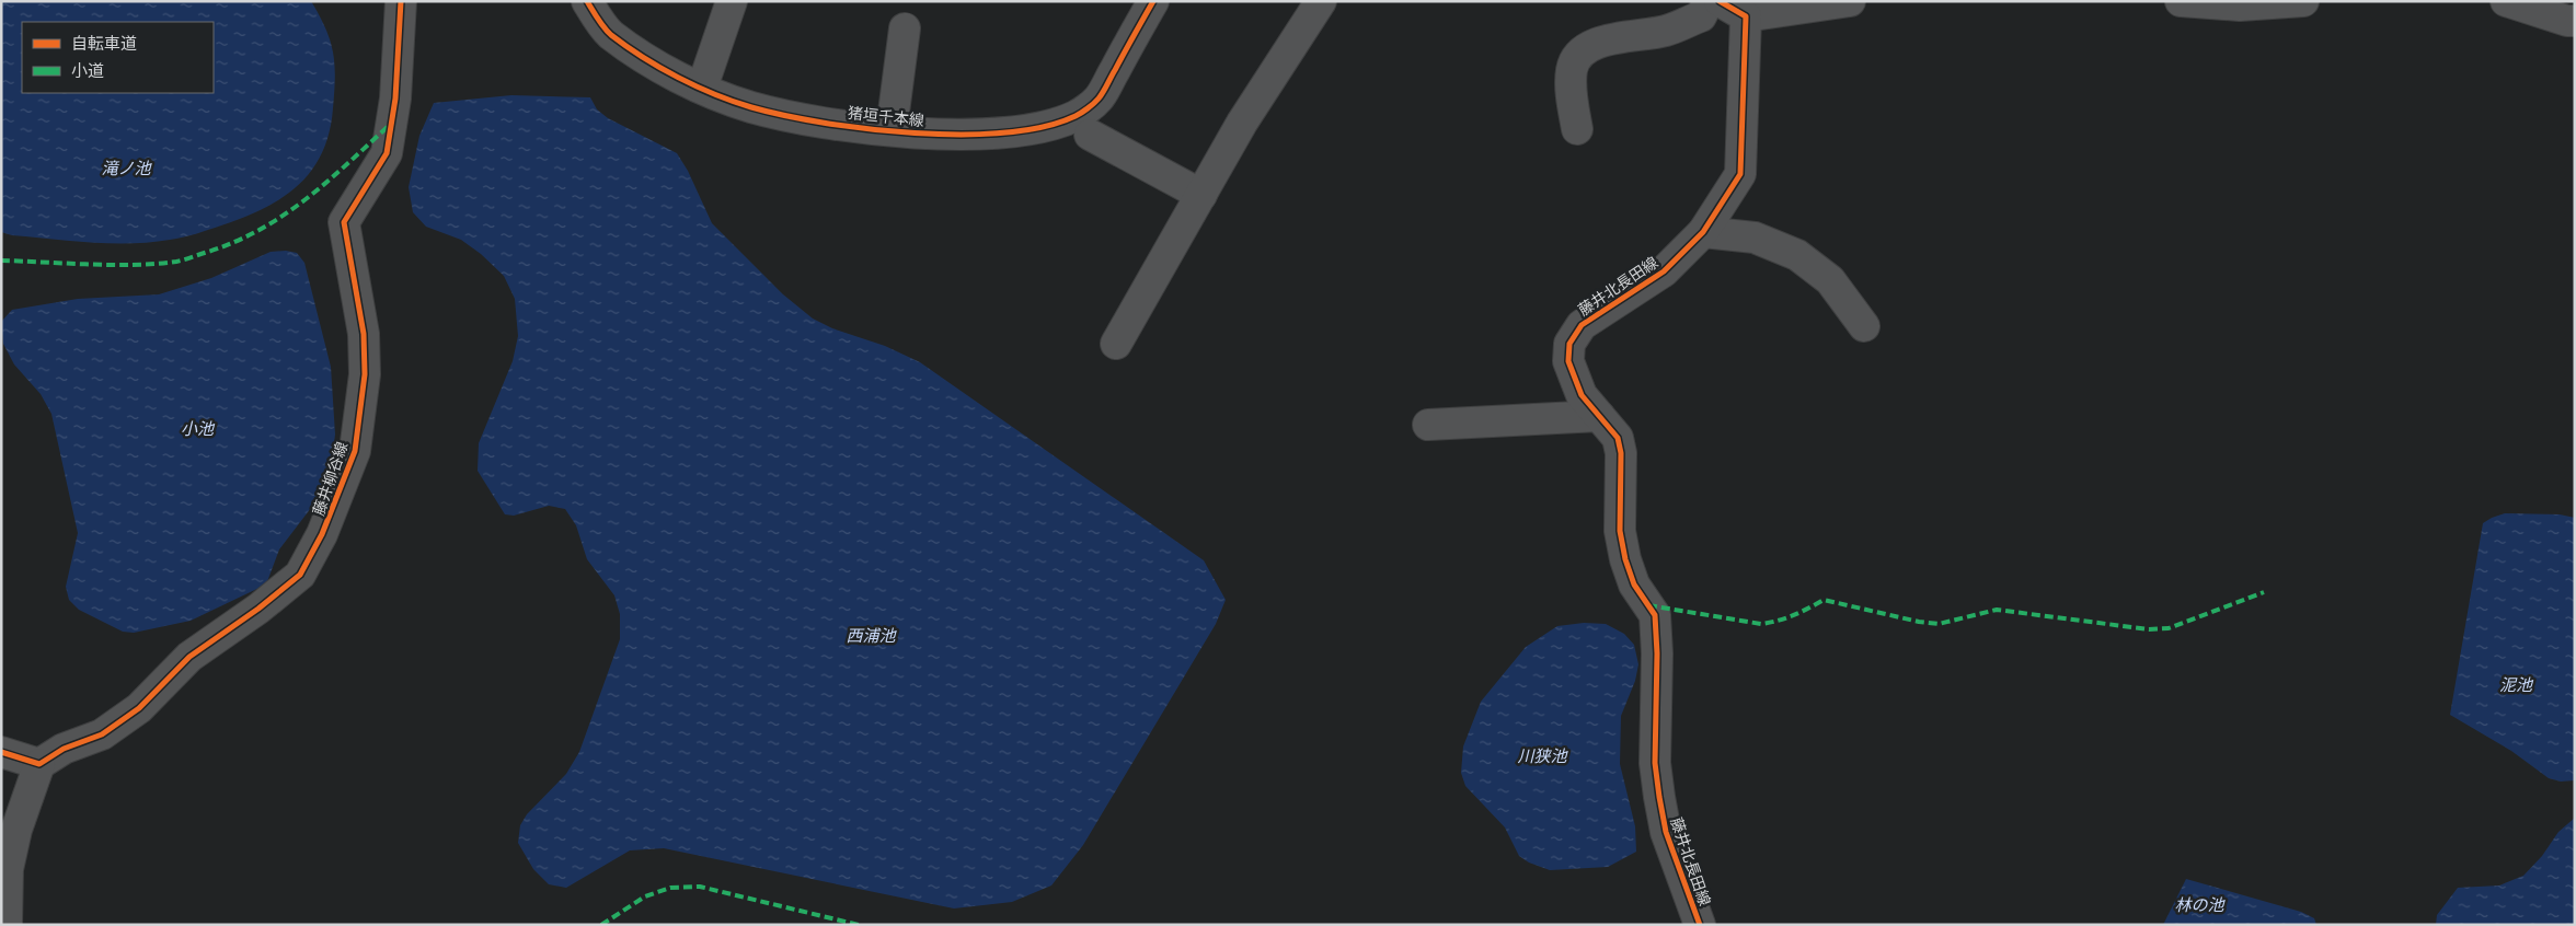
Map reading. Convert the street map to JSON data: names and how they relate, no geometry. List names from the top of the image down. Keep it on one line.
{"streets":{"street":["猪垣千本線","藤井北長田線","藤井柳谷線"]},"water":["滝ノ池","小池","西浦池","泥池","川狭池","林の池"],"legend":["自転車道","小道"]}
